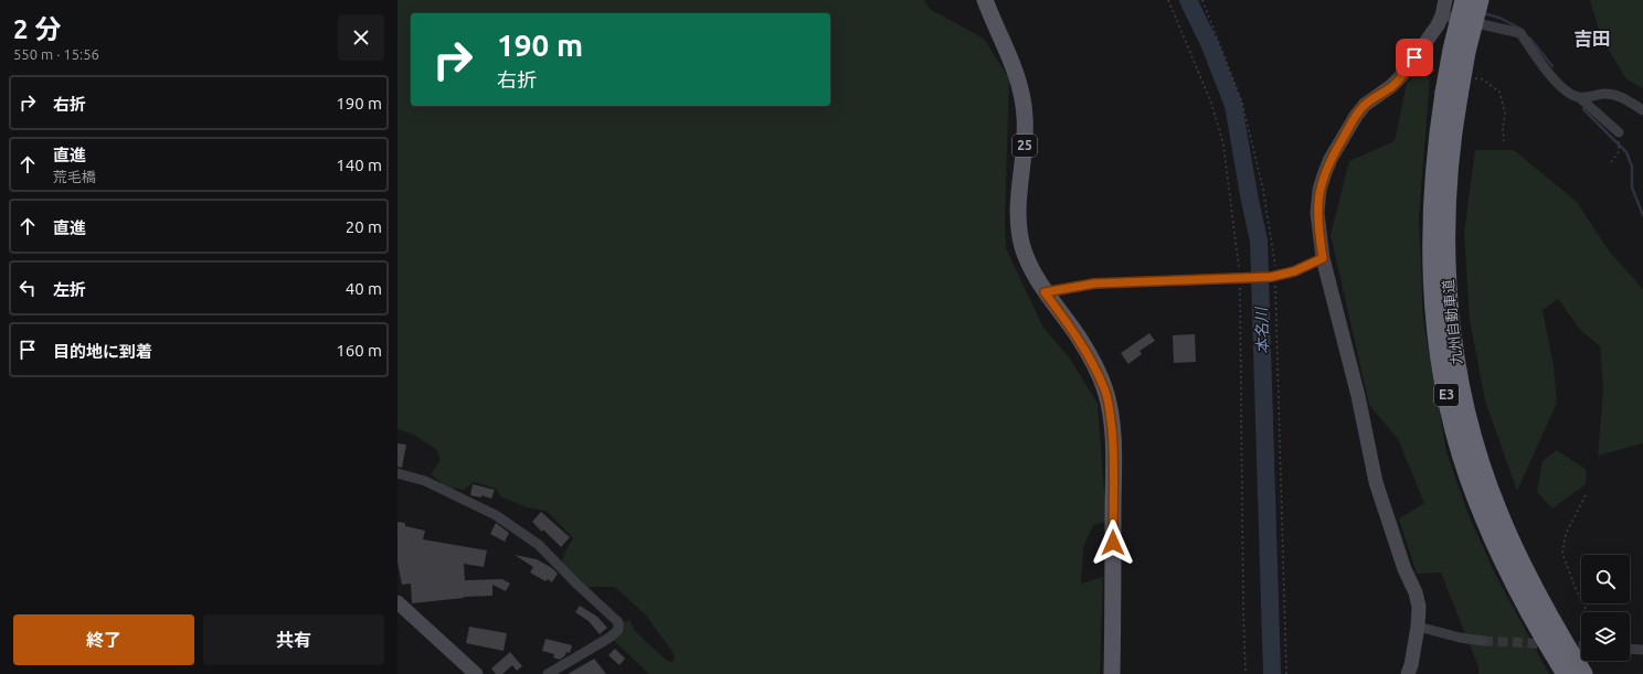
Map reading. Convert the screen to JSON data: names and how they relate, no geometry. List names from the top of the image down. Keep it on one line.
{"streets":{"highway":["九州自動車道","E3"],"main road":["25"]},"districts":["吉田"],"water":["本名川"],"page":{"heading":["2 分","550 m · 15:56"],"turn":["190 m","右折"],"list":[{"name":"右折","value":"190 m"},{"name":"直進","note":"荒毛橋","value":"140 m"},{"name":"直進","value":"20 m"},{"name":"左折","value":"40 m"},{"name":"目的地に到着","value":"160 m"}],"buttons":["終了","共有"]}}
